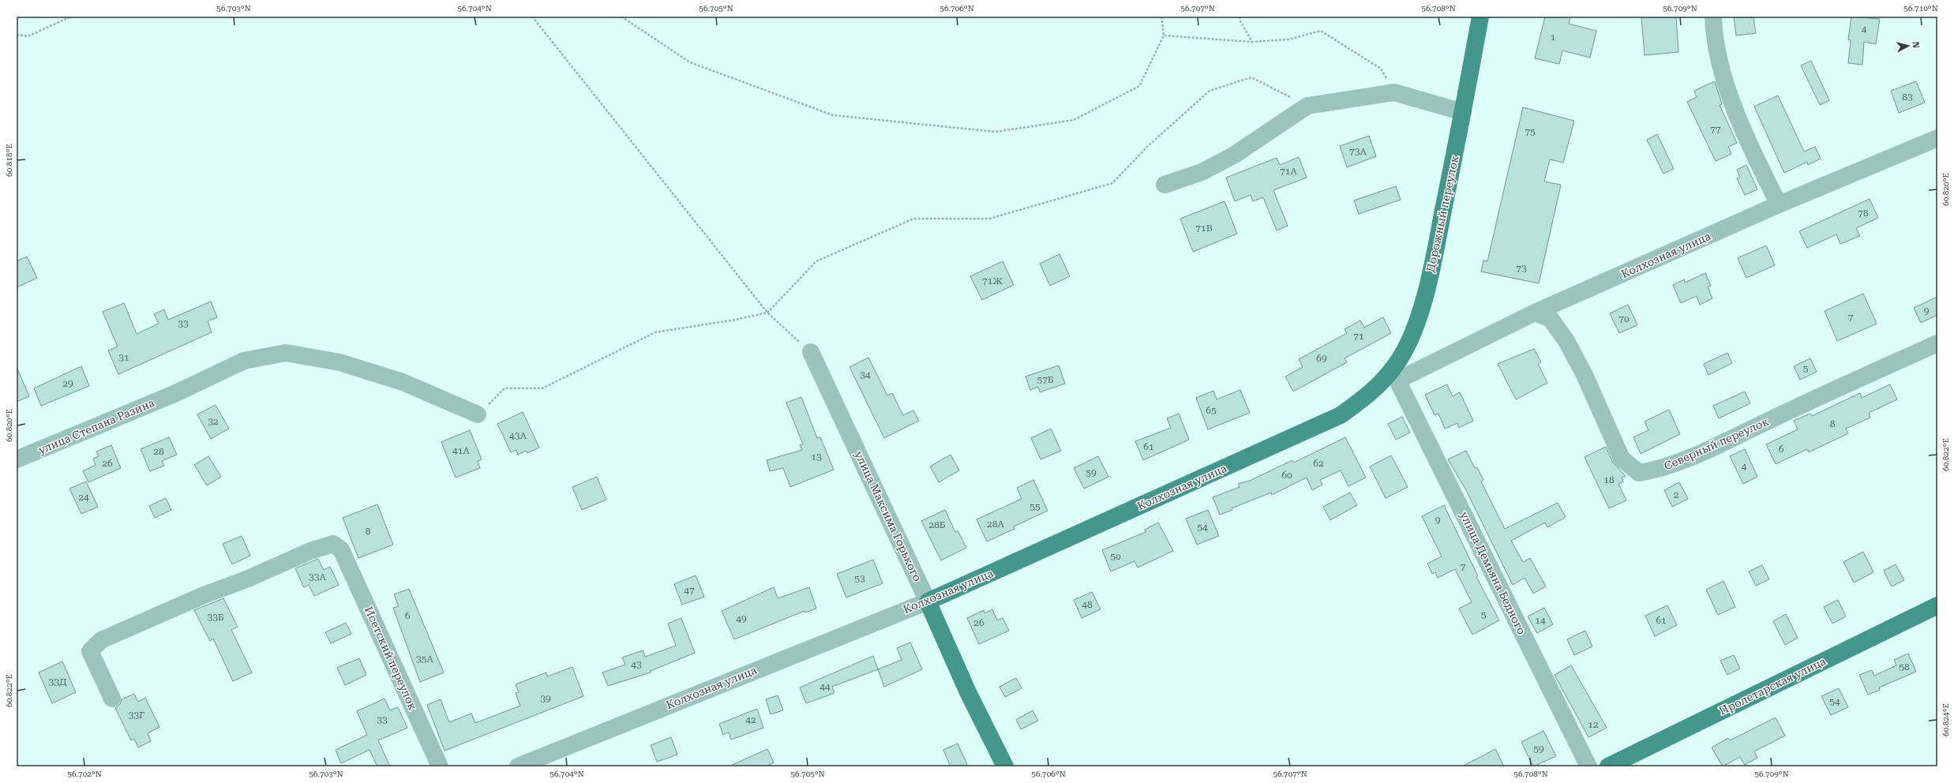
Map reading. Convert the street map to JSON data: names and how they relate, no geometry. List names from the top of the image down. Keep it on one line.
{"streets":{"main road":["Дорожный переулок","Колхозная улица","улица Максима Горького","Пролетарская улица"],"street":["улица Степана Разина","Северный переулок","улица Демьяна Бедного","Исетский переулок"]},"crossings":[["Дорожный переулок","Колхозная улица"],["Дорожный переулок","улица Демьяна Бедного"],["Колхозная улица","Северный переулок"],["Колхозная улица","улица Максима Горького"],["Колхозная улица","улица Демьяна Бедного"]],"house_numbers":["4","1","83","77","75","73А","71А","78","71В","73","71Ж","9","7","70","33","71","31","69","5","34","57Б","29","65","32","8","43А","61","6","41А","28","13","26","62","4","59","60","18","2","24","55","9","28А","28Б","54","8","50","7","33А","53","47","48","5","6","33Б","49","14","61","26","35А","43","58","33Д","44","39","54","33Г","33","42","12","59"],"north":"right","coordinates":["56.703°N","56.704°N","56.705°N","56.706°N","56.707°N","56.708°N","56.709°N","56.710°N","60.818°E","60.820°E","60.822°E","60.824°E","56.702°N"]}
